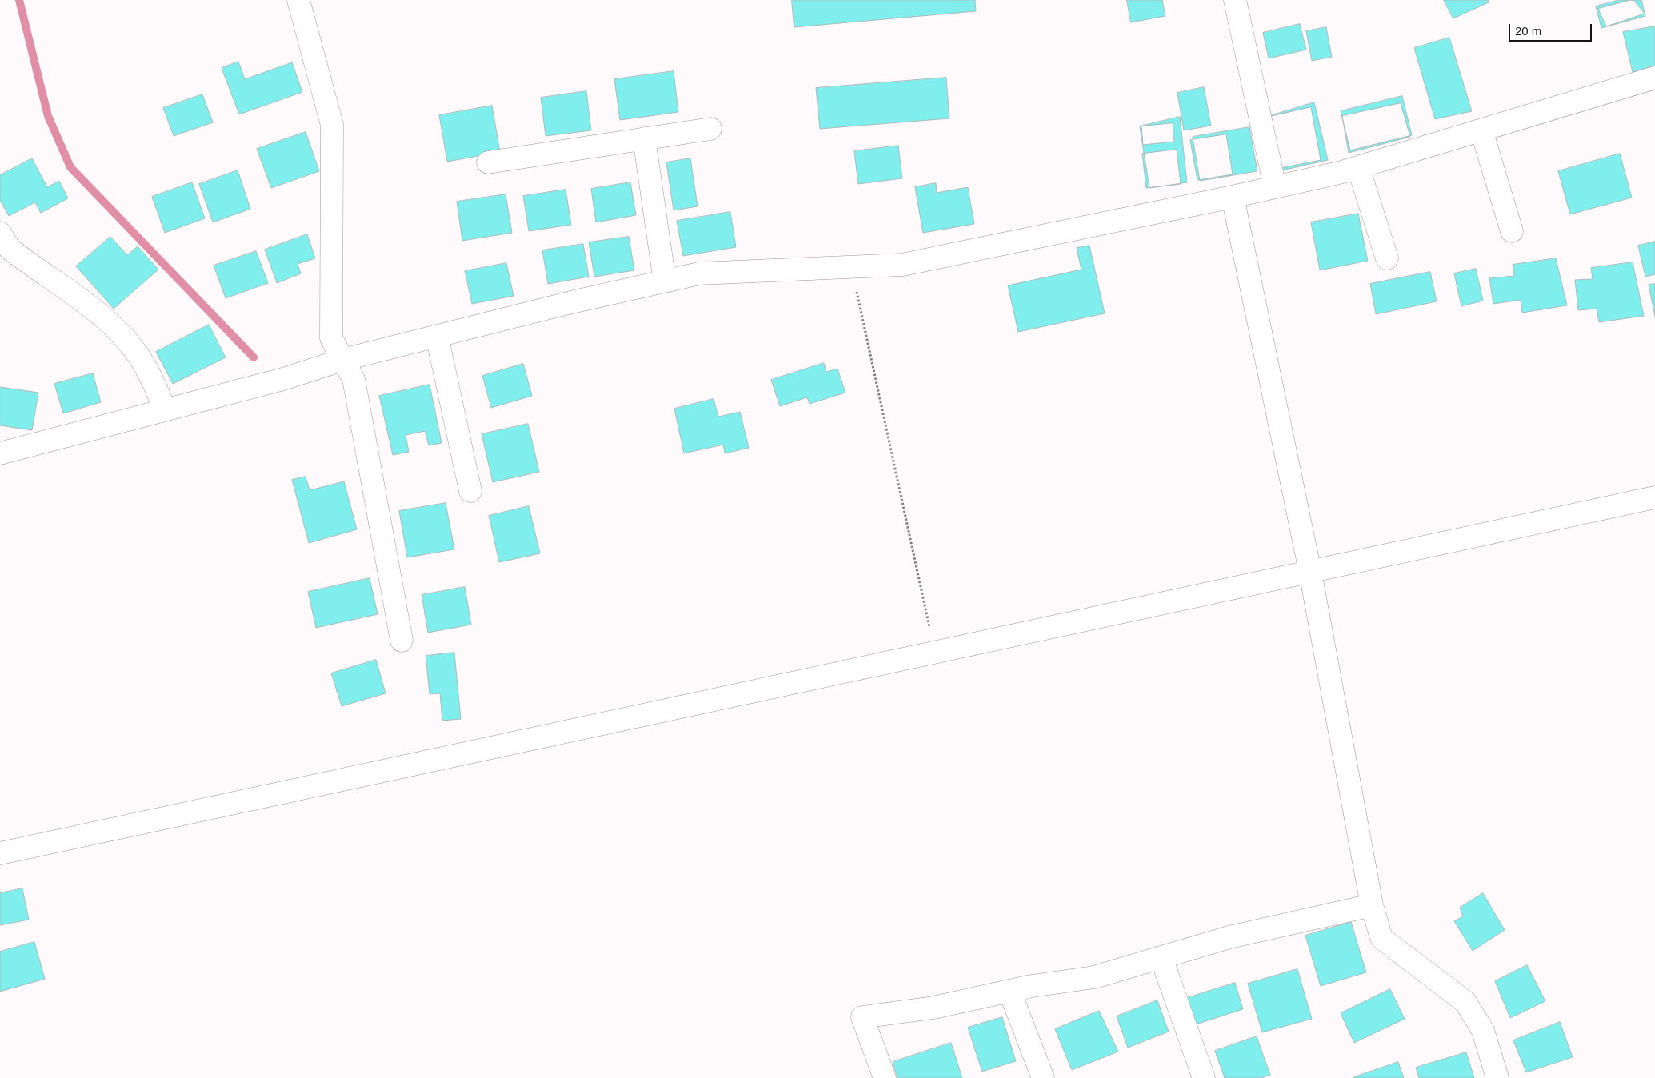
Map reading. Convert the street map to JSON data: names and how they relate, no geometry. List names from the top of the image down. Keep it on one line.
{"scale_bar":"20 m"}
